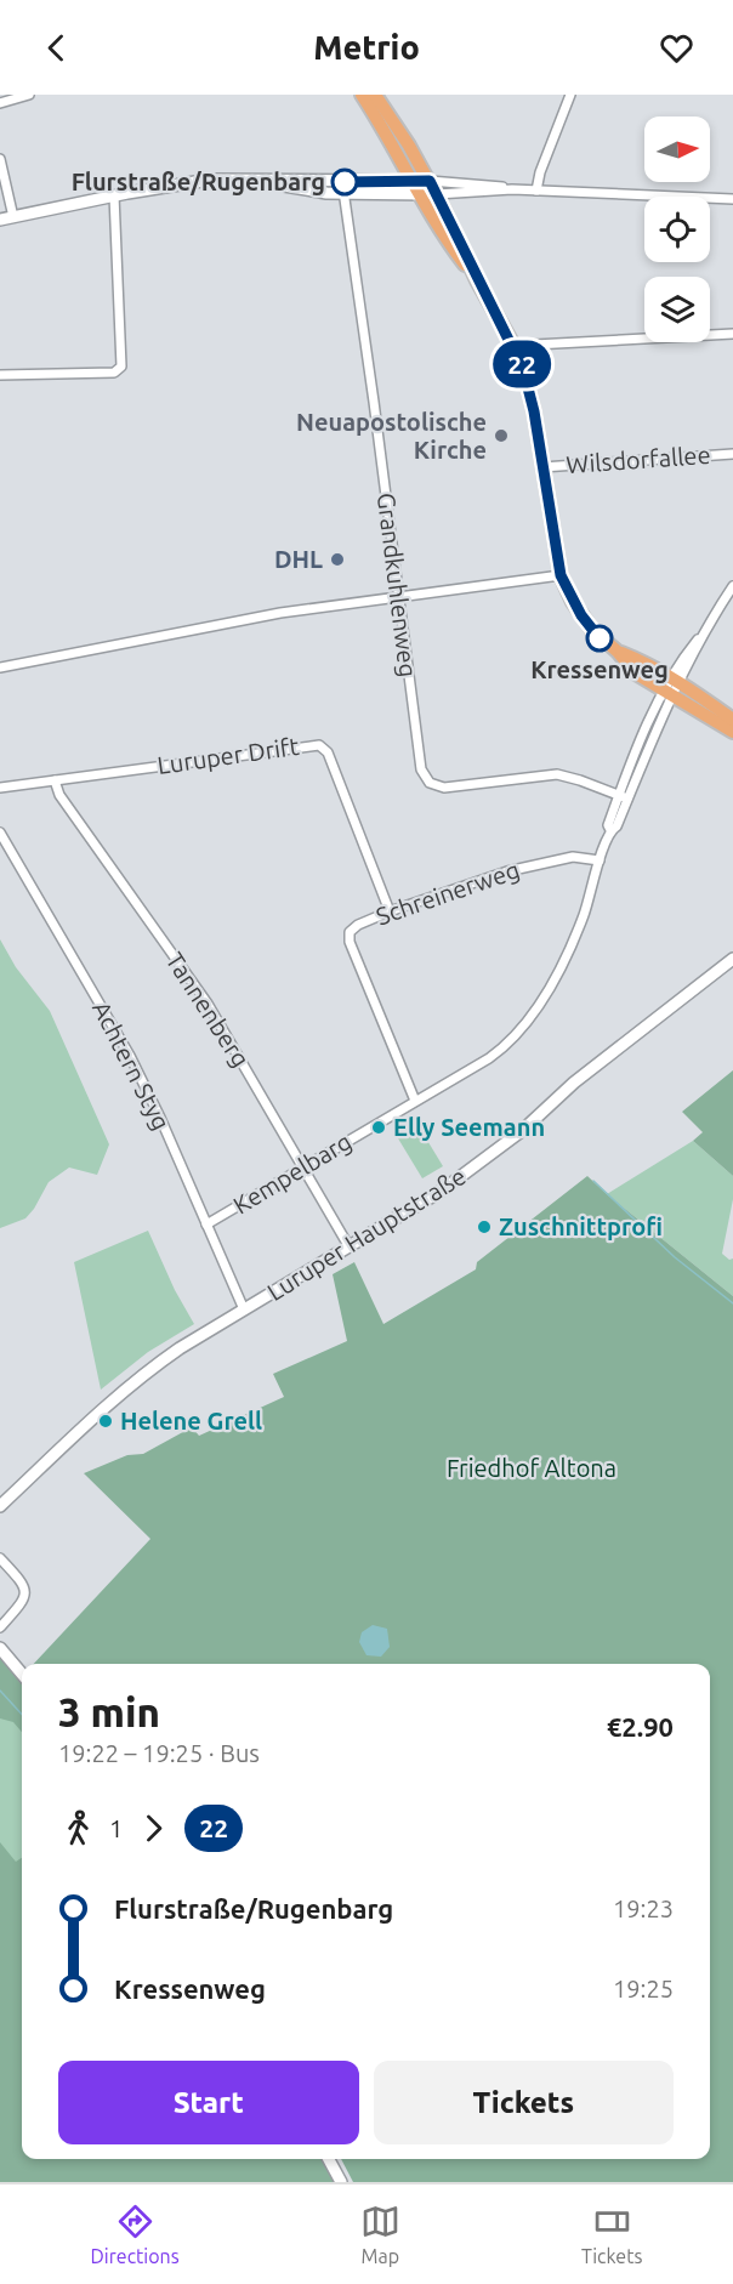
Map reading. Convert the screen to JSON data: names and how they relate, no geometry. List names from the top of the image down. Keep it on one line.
{"streets":{"main road":["Luruper Hauptstraße"],"street":["Wilsdorfallee","Grandkuhlenweg","Luruper Drift","Schreinerweg","Tannenberg","Achtern Styg","Kempelbarg"]},"crossings":[["Grandkuhlenweg","Kempelbarg"],["Luruper Drift","Schreinerweg"],["Luruper Drift","Tannenberg"],["Schreinerweg","Kempelbarg"],["Tannenberg","Kempelbarg"],["Tannenberg","Luruper Hauptstraße"],["Achtern Styg","Kempelbarg"],["Achtern Styg","Luruper Hauptstraße"]],"parks":["Friedhof Altona"],"places":["Flurstraße/Rugenbarg","Neuapostolische Kirche","DHL","Kressenweg","Elly Seemann","Zuschnittprofi","Helene Grell"],"lines":["bus line 22"],"north":"right","page":{"header":"Metrio","on_map":"22","heading":["3 min","19:22 – 19:25 · Bus","€2.90"],"legs":["1","22"],"list":[{"name":"Flurstraße/Rugenbarg","value":"19:23"},{"name":"Kressenweg","value":"19:25"}],"buttons":["Start","Tickets"],"tabs":["Directions","Map","Tickets"]}}
